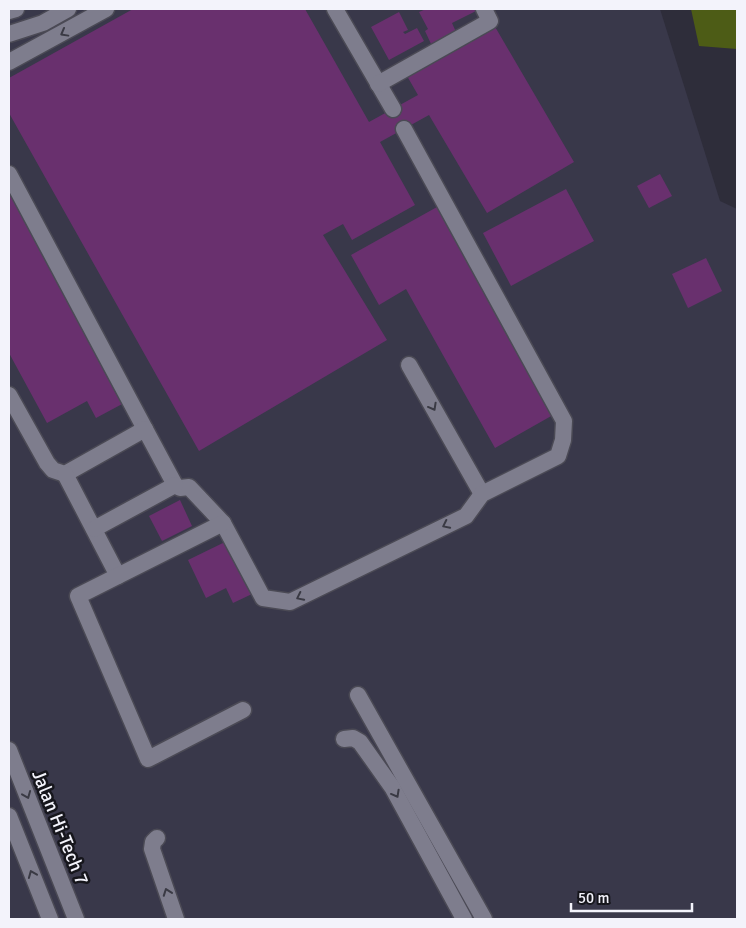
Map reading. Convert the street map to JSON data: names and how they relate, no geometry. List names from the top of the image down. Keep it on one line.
{"streets":{"street":["Jalan Hi-Tech 7"]},"scale_bar":"50 m"}
